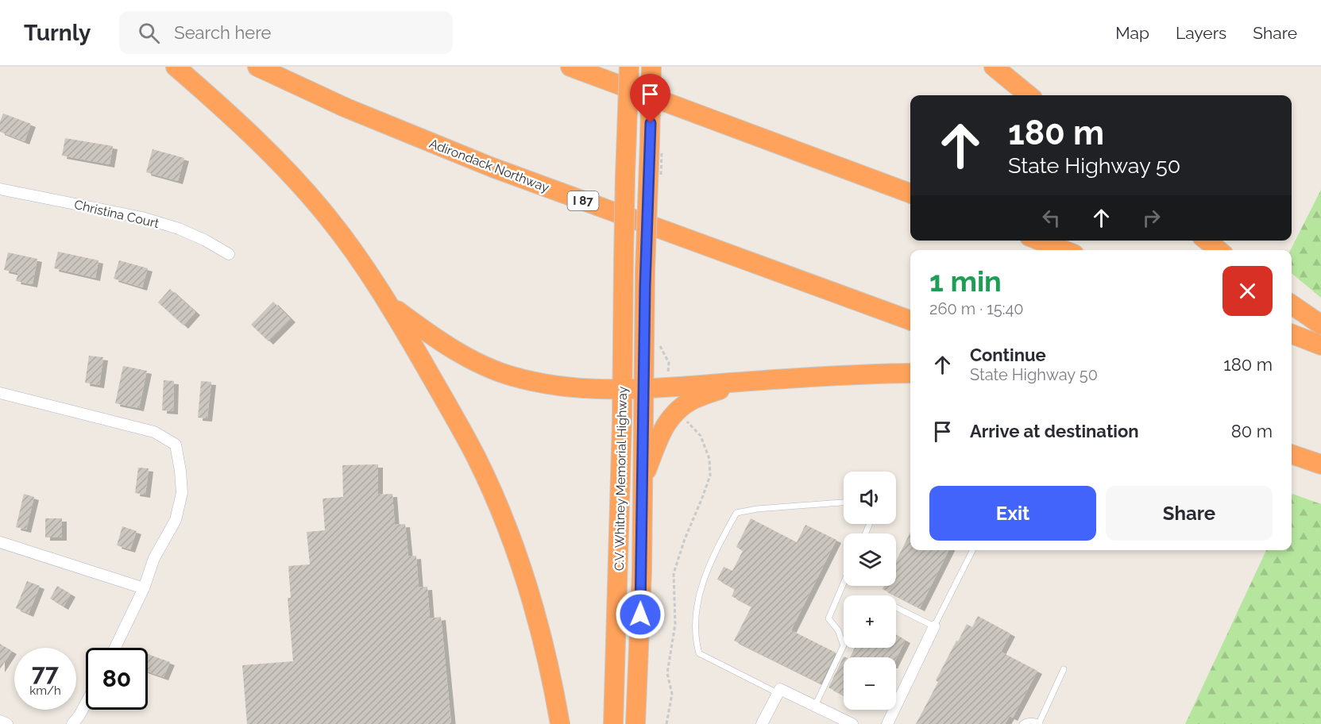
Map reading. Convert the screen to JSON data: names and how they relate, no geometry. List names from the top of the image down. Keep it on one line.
{"streets":{"highway":["Adirondack Northway","I 87","C.V. Whitney Memorial Highway"],"street":["Christina Court"]},"page":{"header":"Turnly","search":"Search here","nav":["Map","Layers","Share"],"turn":["180 m","State Highway 50"],"heading":["1 min","260 m · 15:40"],"list":[{"name":"Continue","note":"State Highway 50","value":"180 m"},{"name":"Arrive at destination","value":"80 m"}],"map_buttons":["+","−"],"buttons":["Exit","Share"],"speed":"77 km/h","limit":"80"}}
